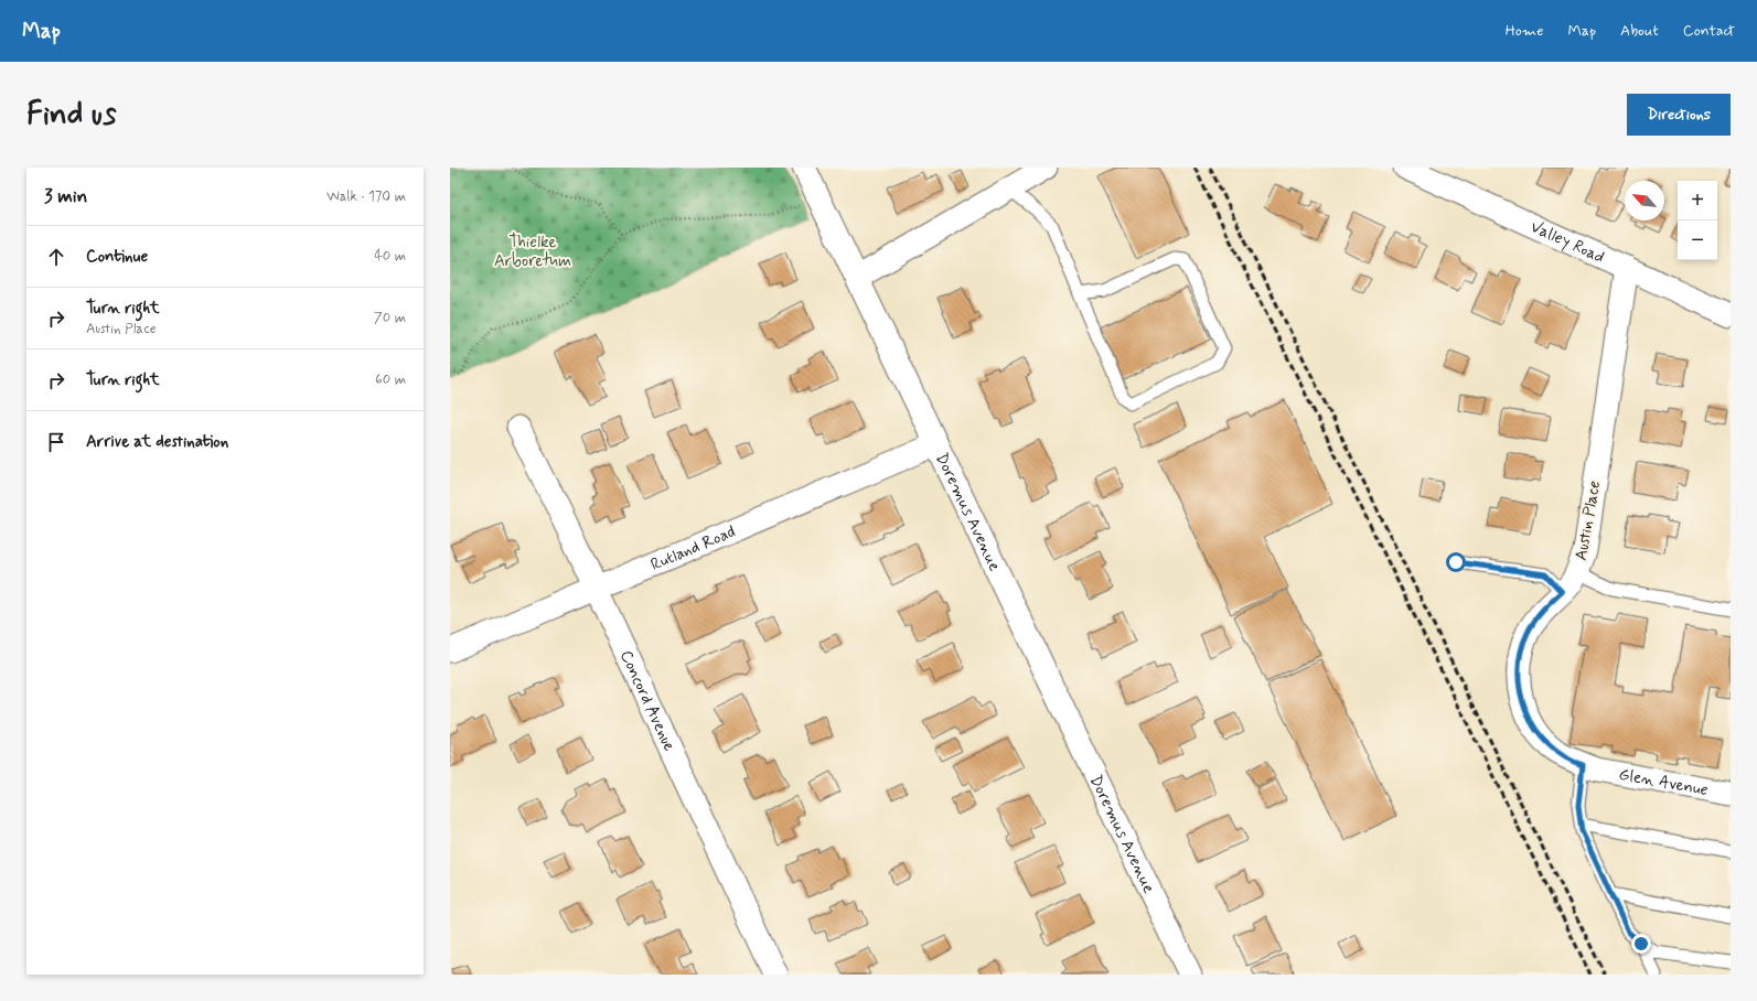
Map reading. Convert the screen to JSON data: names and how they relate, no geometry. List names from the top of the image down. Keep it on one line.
{"streets":{"street":["Valley Road","Doremus Avenue","Austin Place","Rutland Road","Concord Avenue","Glen Avenue"]},"crossings":[["Valley Road","Austin Place"],["Doremus Avenue","Rutland Road"],["Austin Place","Glen Avenue"],["Rutland Road","Concord Avenue"]],"parks":["Thielke Arboretum"],"north":"top left","page":{"header":"Map","nav":["Home","Map","About","Contact"],"buttons":"Directions","title":"Find us","heading":["3 min","Walk · 170 m"],"map_buttons":["+","−"],"list":[["Continue","40 m"],["Turn right","Austin Place","70 m"],["Turn right","60 m"],"Arrive at destination"]}}
